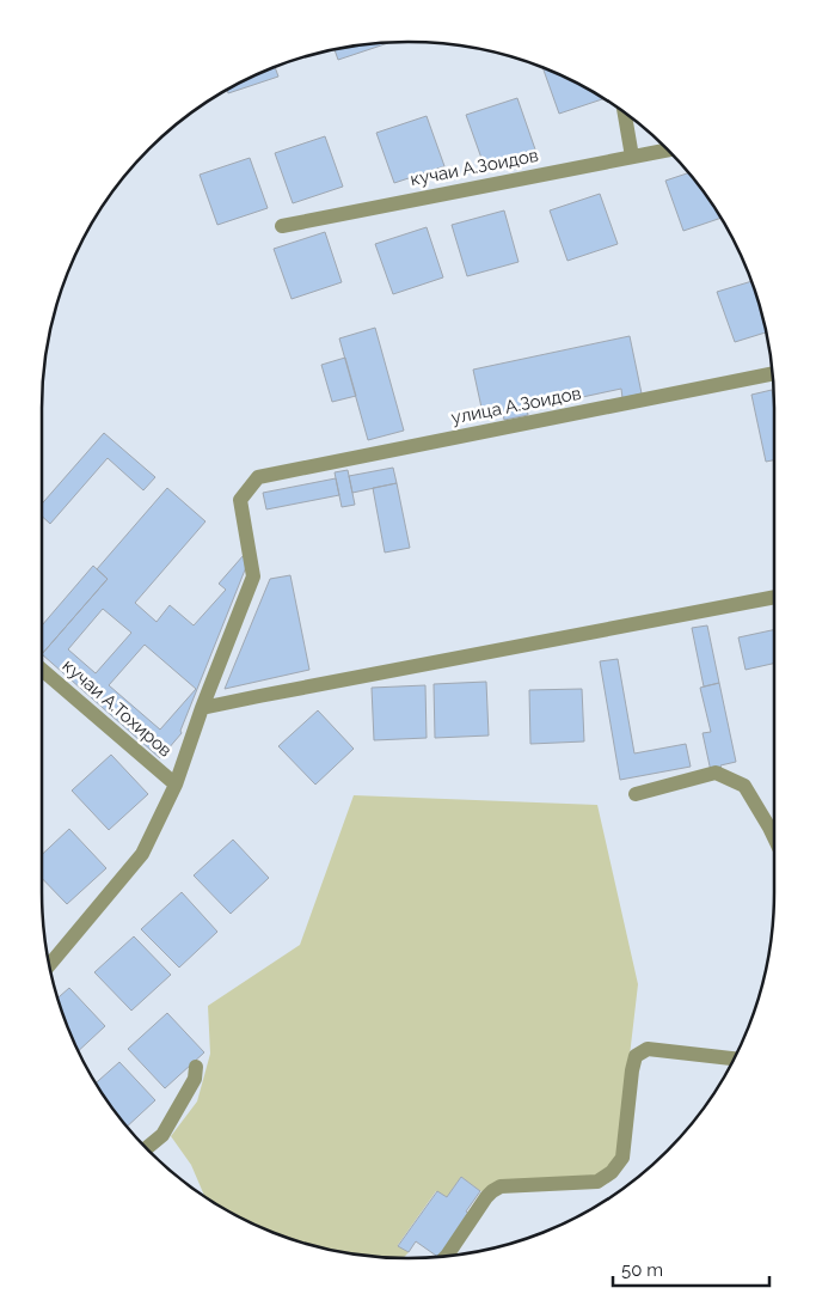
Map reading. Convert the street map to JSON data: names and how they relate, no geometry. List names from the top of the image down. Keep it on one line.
{"streets":{"street":["кучаи А.Зоидов","улица А.Зоидов","кучаи А.Тохиров"]},"scale_bar":"50 m"}
